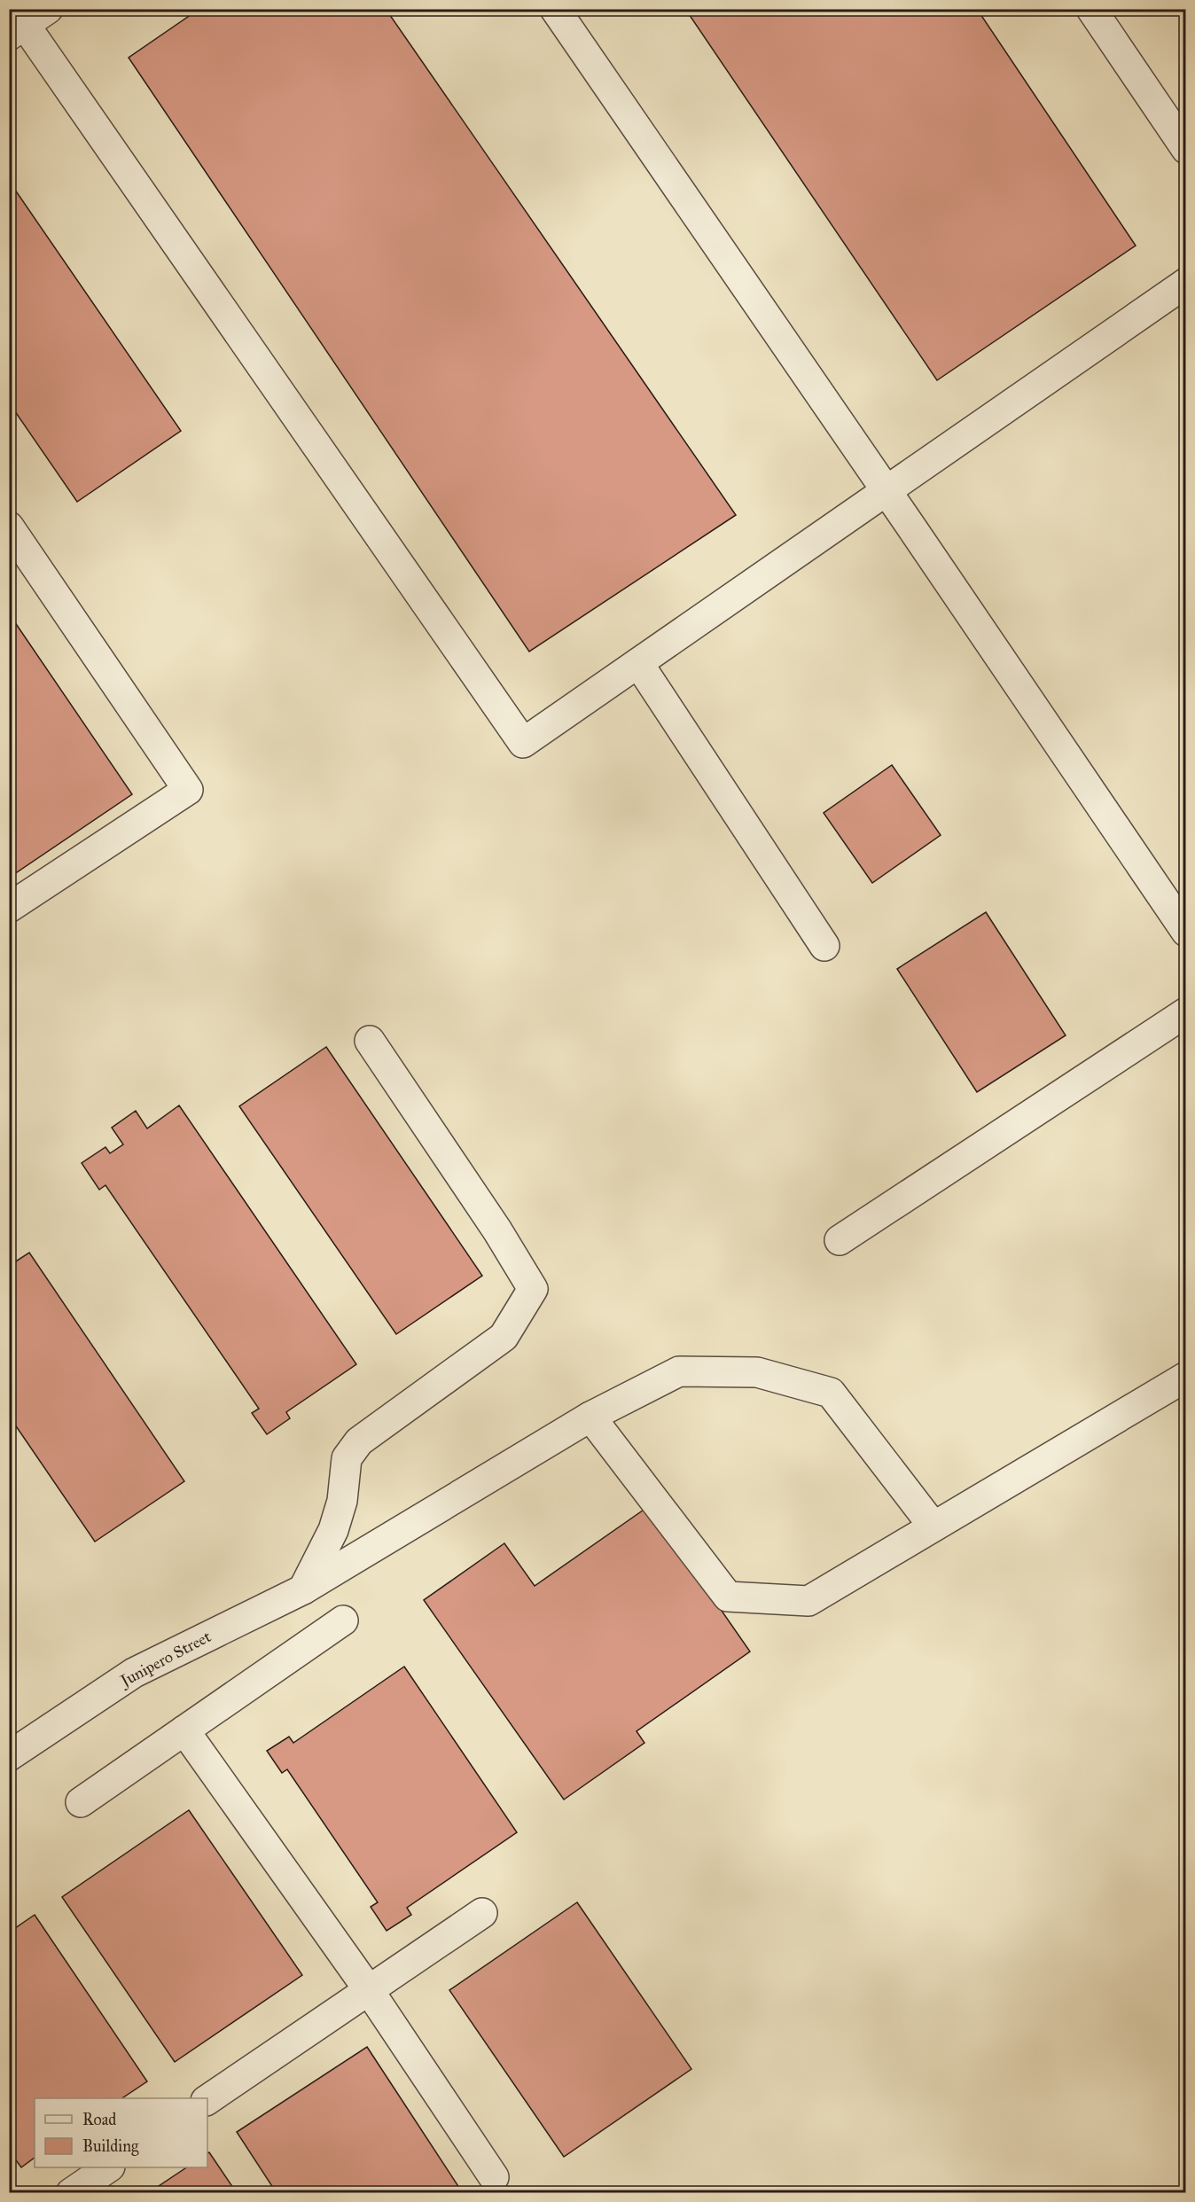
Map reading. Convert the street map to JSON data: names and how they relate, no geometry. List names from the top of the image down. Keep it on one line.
{"streets":{"street":["Junipero Street"]},"legend":["Road","Building"]}
